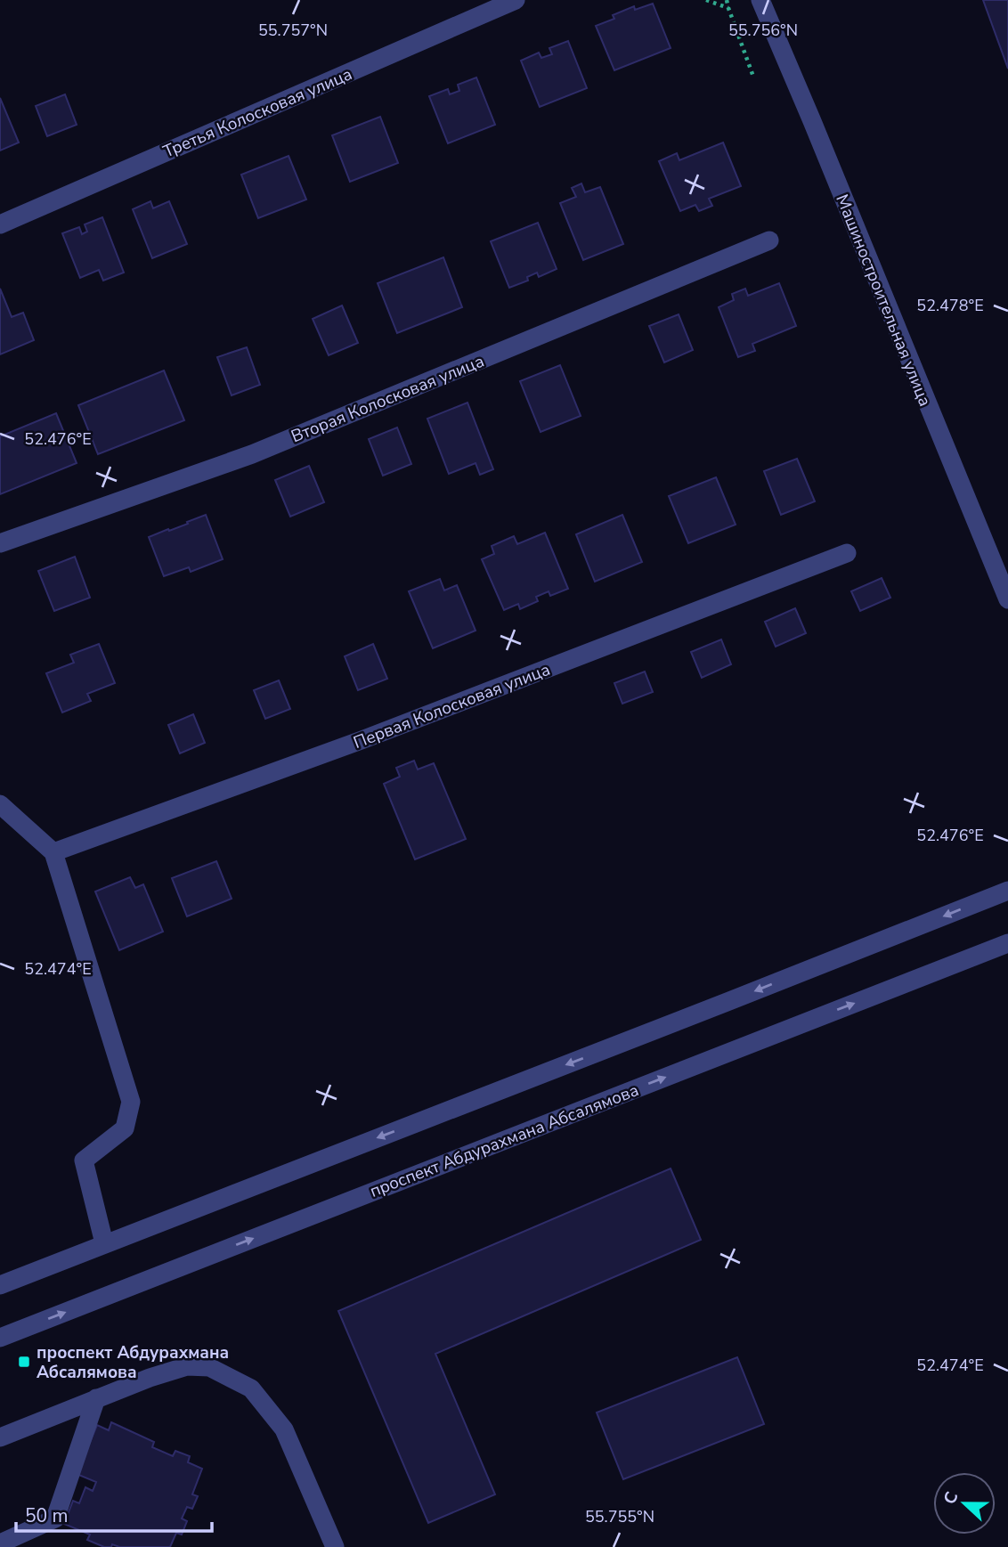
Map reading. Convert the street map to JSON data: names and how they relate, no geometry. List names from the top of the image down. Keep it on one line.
{"streets":{"street":["Третья Колосковая улица","Машиностроительная улица","Вторая Колосковая улица","Первая Колосковая улица","проспект Абдурахмана Абсалямова"]},"places":{"transit":["проспект Абдурахмана Абсалямова"]},"scale_bar":"50 m","north":"left","coordinates":["55.757°N","55.756°N","52.478°E","52.476°E","52.474°E","55.755°N"]}
